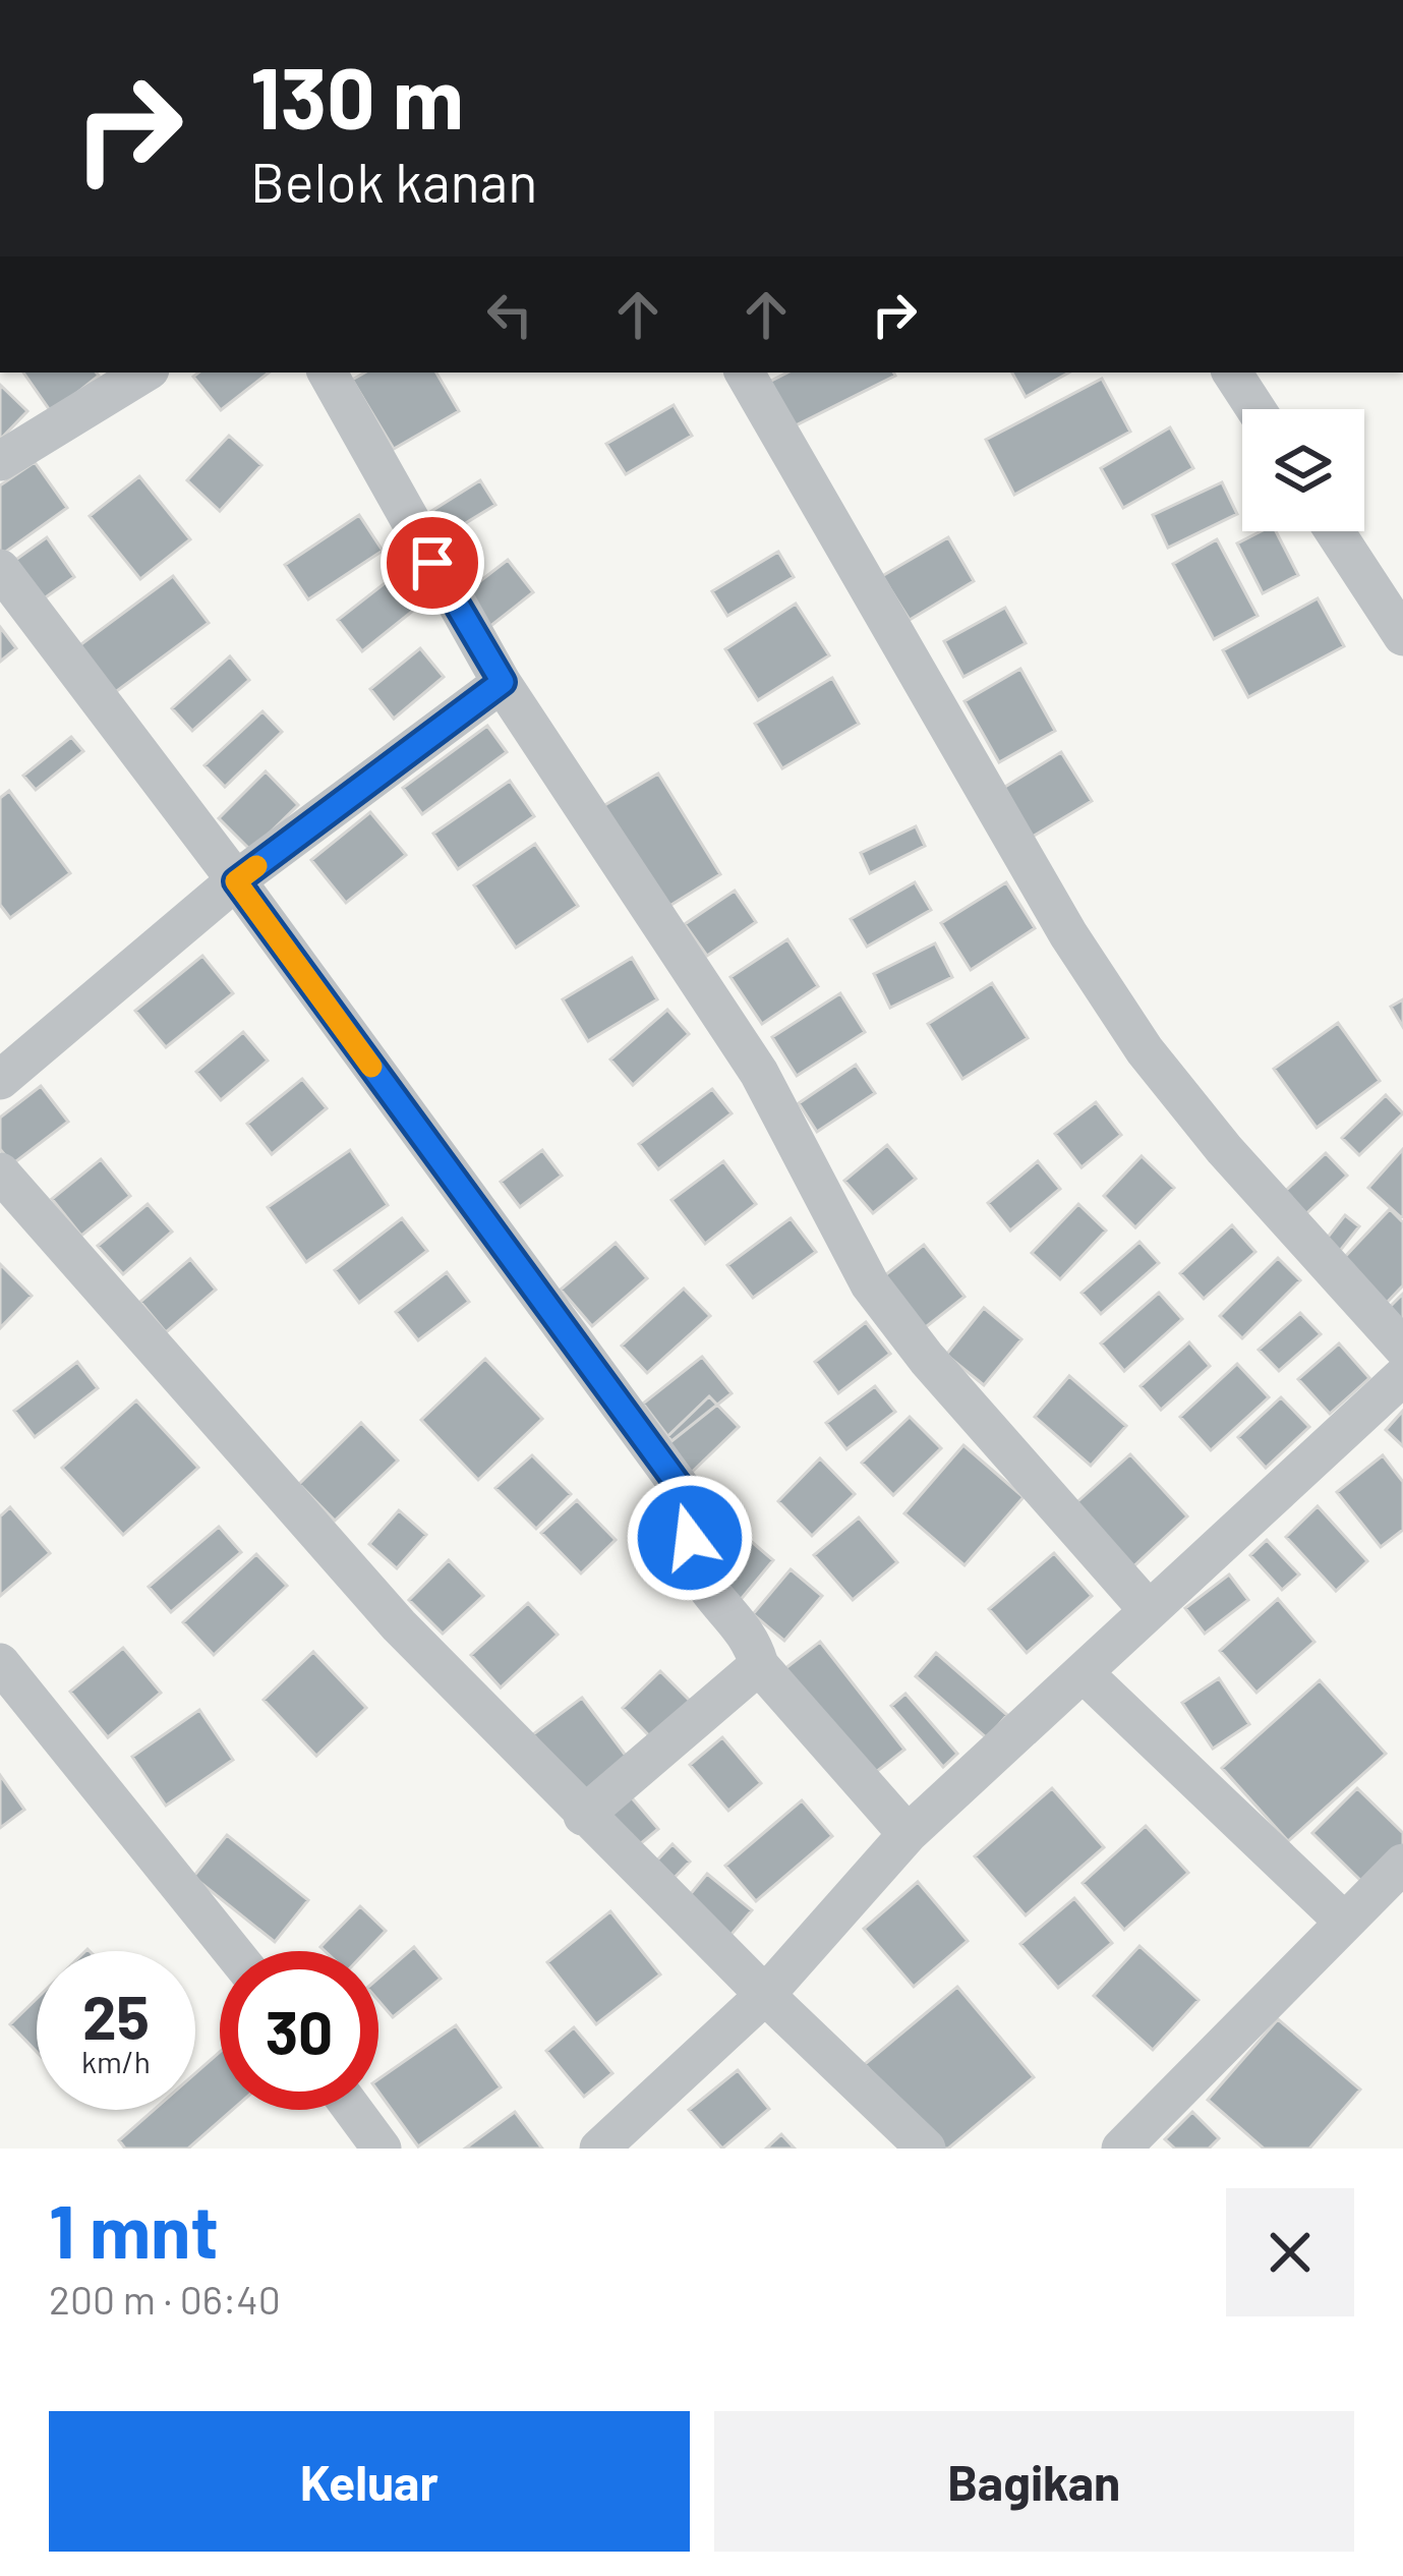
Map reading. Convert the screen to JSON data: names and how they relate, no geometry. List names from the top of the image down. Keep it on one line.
{"page":{"turn":["130 m","Belok kanan"],"speed":"25 km/h","limit":"30","heading":["1 mnt","200 m · 06:40"],"buttons":["Keluar","Bagikan"]}}
